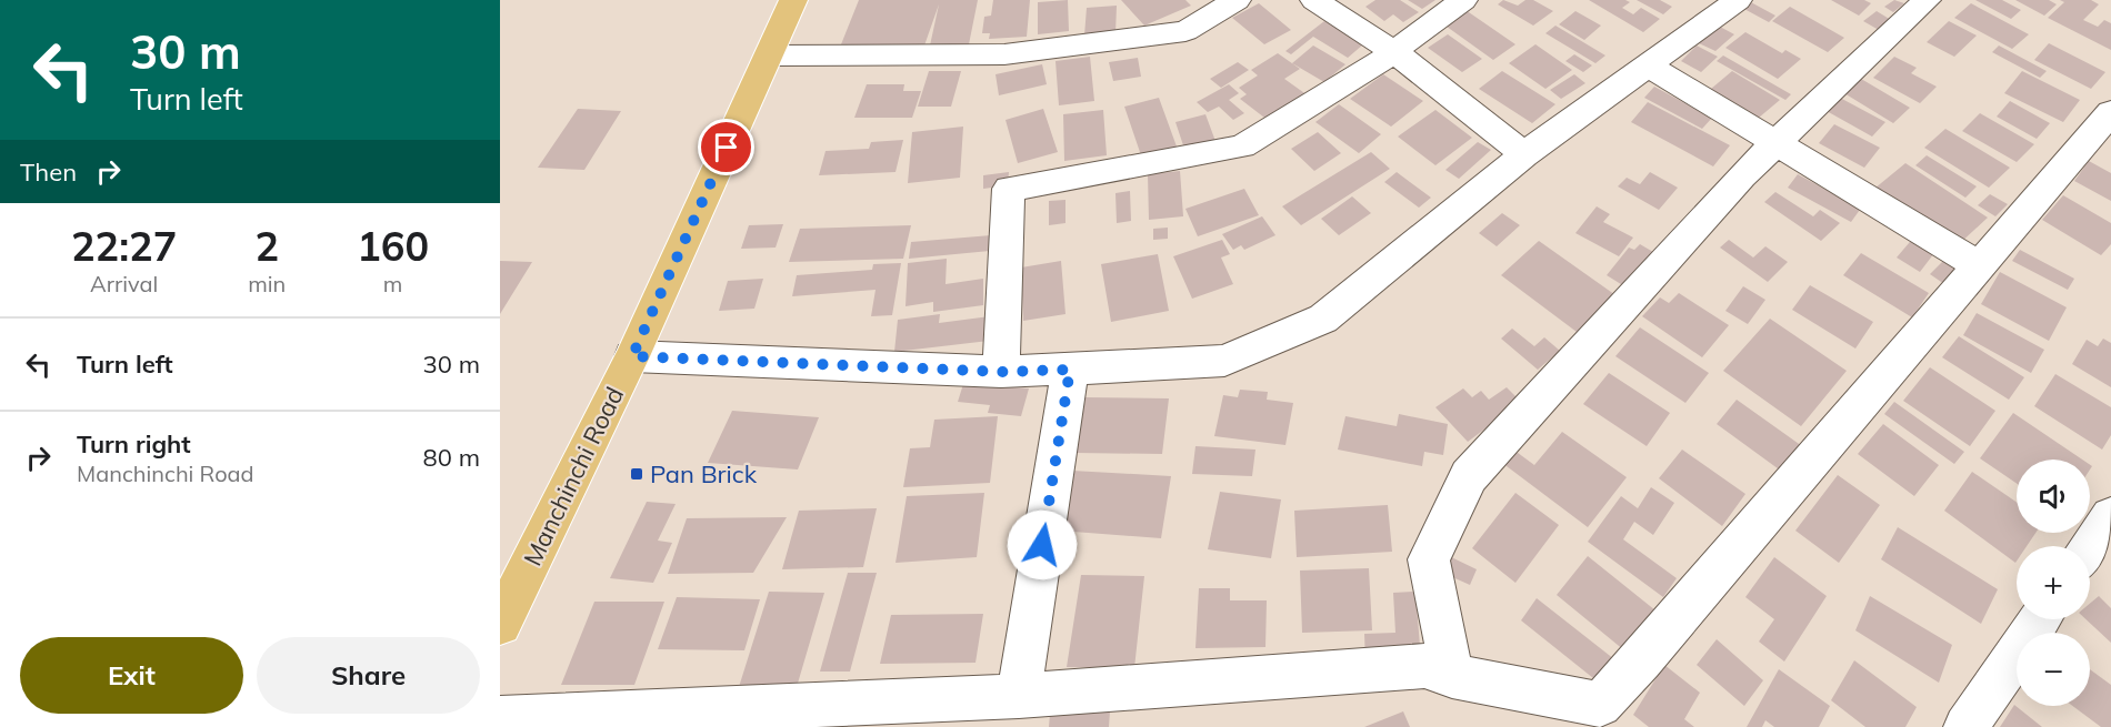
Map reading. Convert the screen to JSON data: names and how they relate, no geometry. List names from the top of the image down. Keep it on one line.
{"streets":{"main road":["Manchinchi Road"]},"places":{"transit":["Pan Brick"]},"page":{"turn":["30 m","Turn left"],"then":"Then","eta":["22:27","Arrival","2","min","160","m"],"list":[{"name":"Turn left","value":"30 m"},{"name":"Turn right","note":"Manchinchi Road","value":"80 m"}],"map_buttons":["+","−"],"buttons":["Exit","Share"]}}
